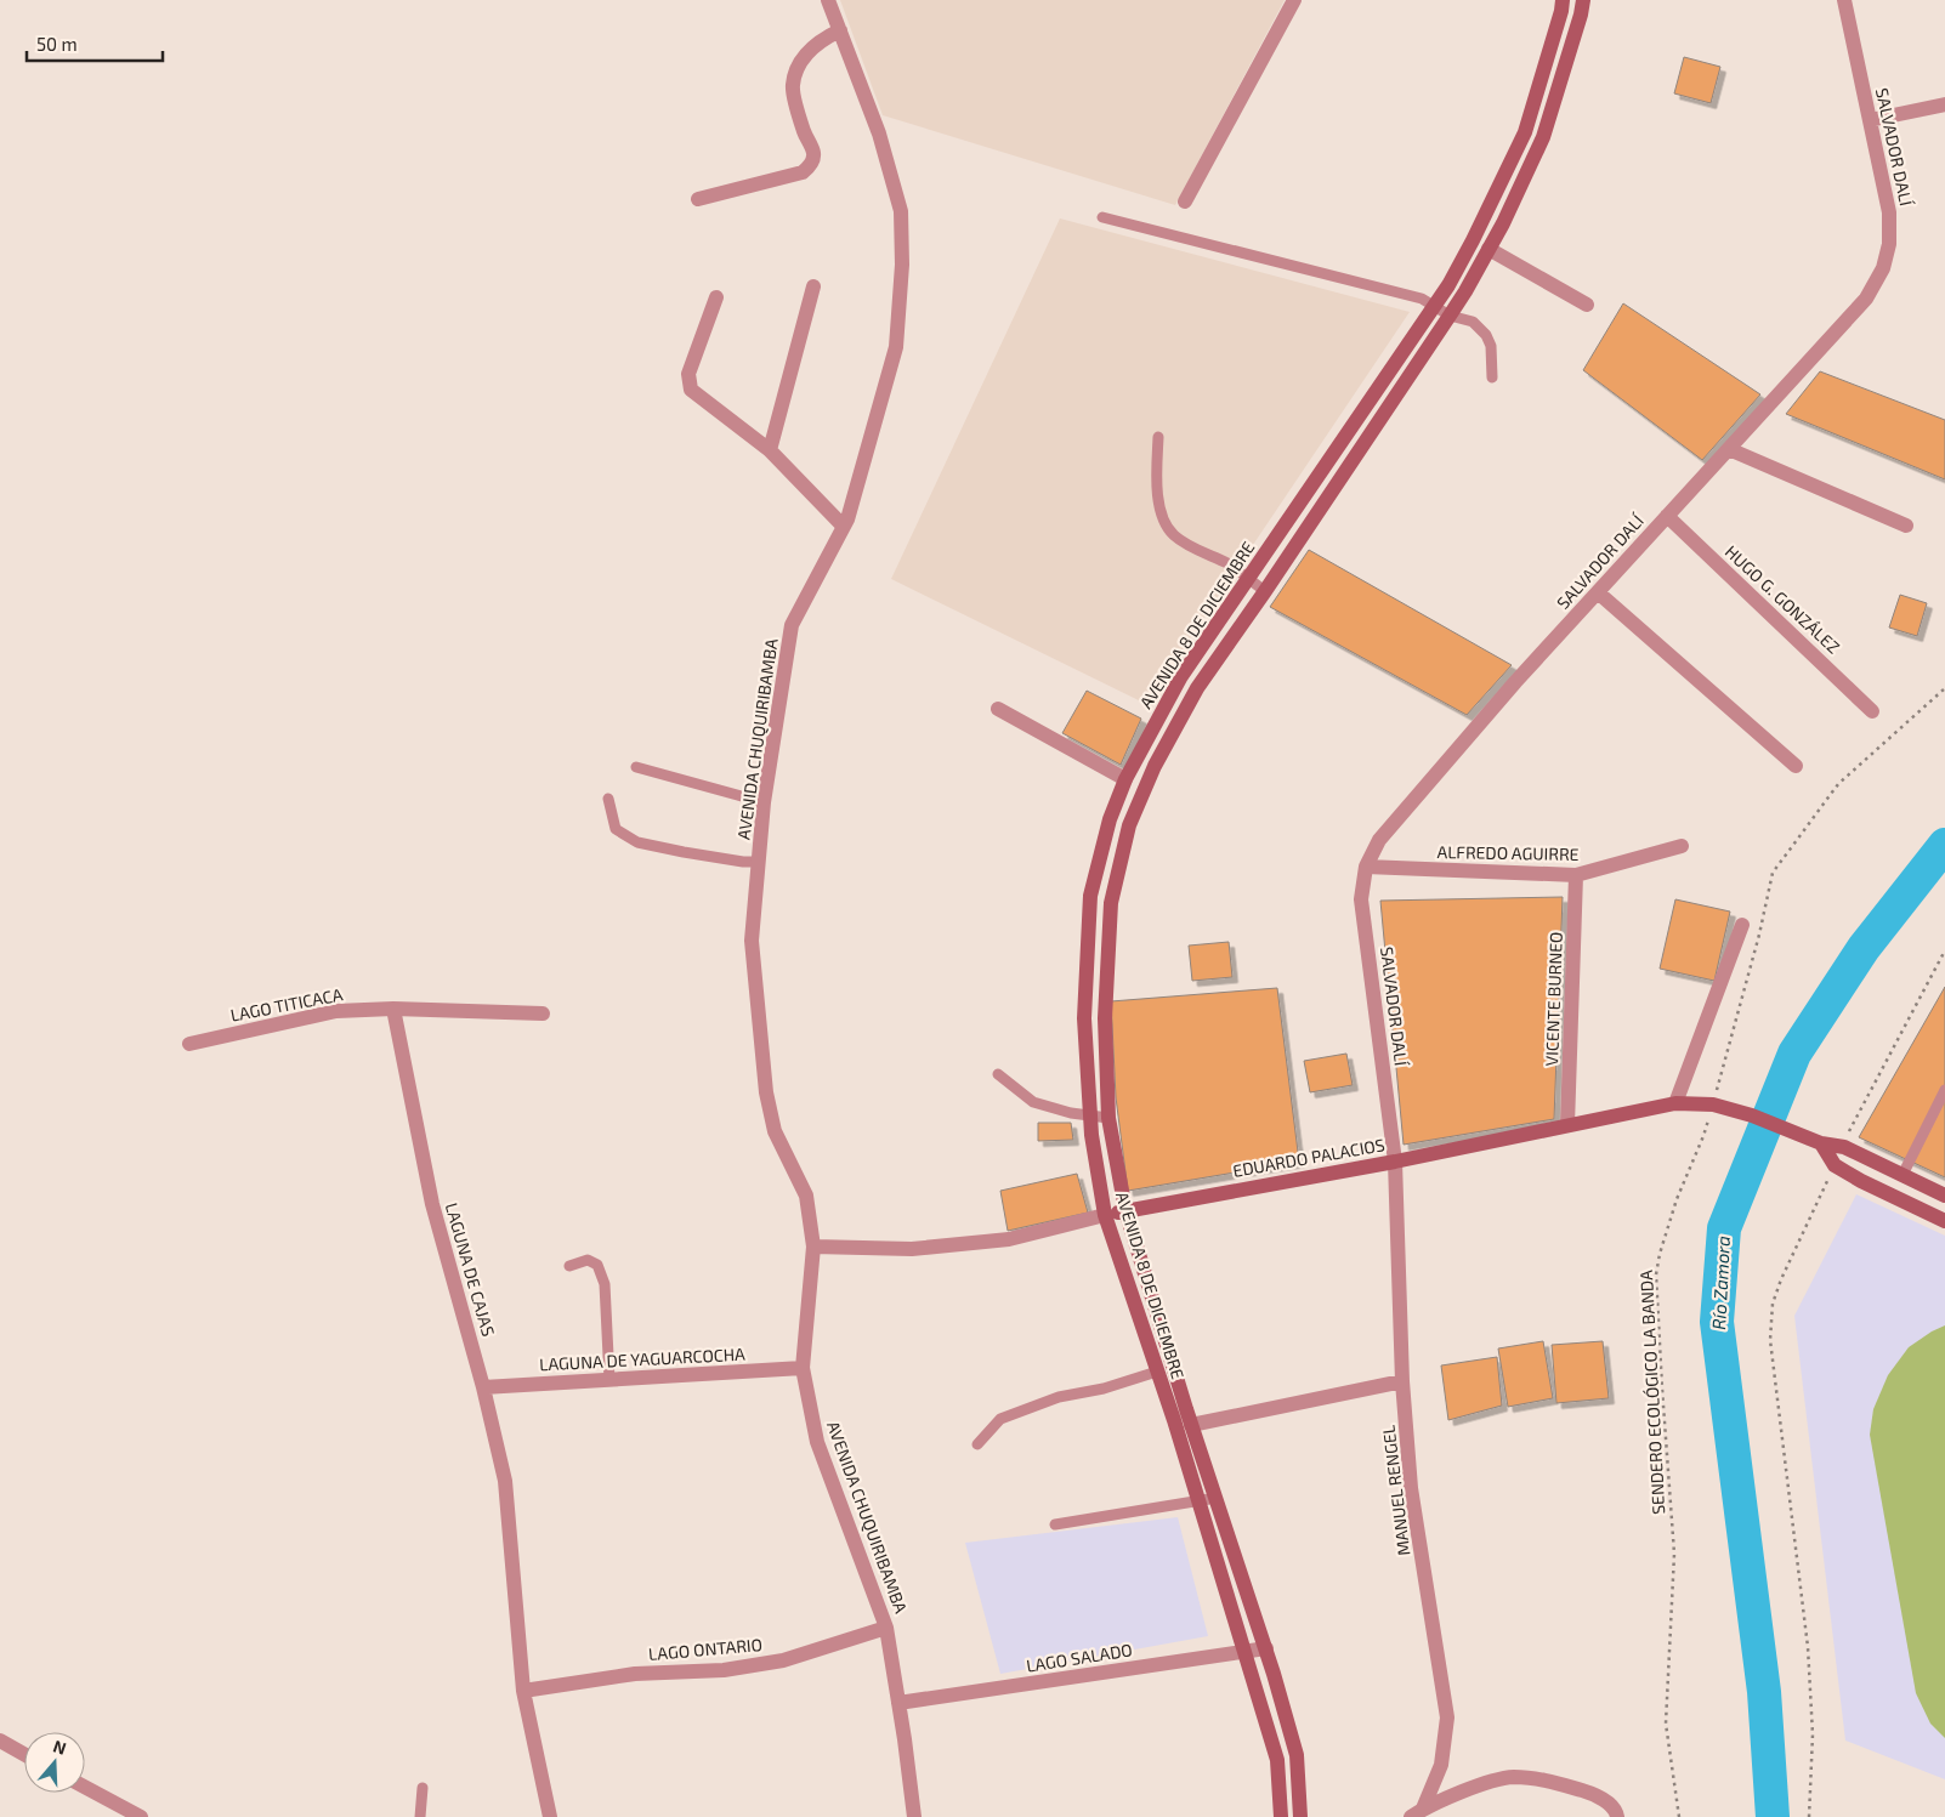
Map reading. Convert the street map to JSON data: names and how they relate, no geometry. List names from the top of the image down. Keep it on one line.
{"streets":{"main road":["AVENIDA 8 DE DICIEMBRE","EDUARDO PALACIOS"],"street":["SALVADOR DALÍ","HUGO G. GONZÁLEZ","AVENIDA CHUQUIRIBAMBA","ALFREDO AGUIRRE","VICENTE BURNEO","LAGO TITICACA","LAGUNA DE CAJAS","LAGUNA DE YAGUARCOCHA","MANUEL RENGEL","LAGO ONTARIO","LAGO SALADO"],"path":["SENDERO ECOLÓGICO LA BANDA"]},"crossings":[["SALVADOR DALÍ","HUGO G. GONZÁLEZ"],["SALVADOR DALÍ","ALFREDO AGUIRRE"],["SALVADOR DALÍ","EDUARDO PALACIOS"],["SALVADOR DALÍ","MANUEL RENGEL"],["AVENIDA 8 DE DICIEMBRE","EDUARDO PALACIOS"],["AVENIDA 8 DE DICIEMBRE","LAGO SALADO"],["AVENIDA CHUQUIRIBAMBA","EDUARDO PALACIOS"],["AVENIDA CHUQUIRIBAMBA","LAGUNA DE YAGUARCOCHA"],["AVENIDA CHUQUIRIBAMBA","LAGO ONTARIO"],["AVENIDA CHUQUIRIBAMBA","LAGO SALADO"],["ALFREDO AGUIRRE","VICENTE BURNEO"],["VICENTE BURNEO","EDUARDO PALACIOS"],["LAGO TITICACA","LAGUNA DE CAJAS"],["EDUARDO PALACIOS","SENDERO ECOLÓGICO LA BANDA"],["EDUARDO PALACIOS","MANUEL RENGEL"],["LAGUNA DE CAJAS","LAGUNA DE YAGUARCOCHA"],["LAGUNA DE CAJAS","LAGO ONTARIO"]],"water":["Río Zamora"],"scale_bar":"50 m","north":"top"}
